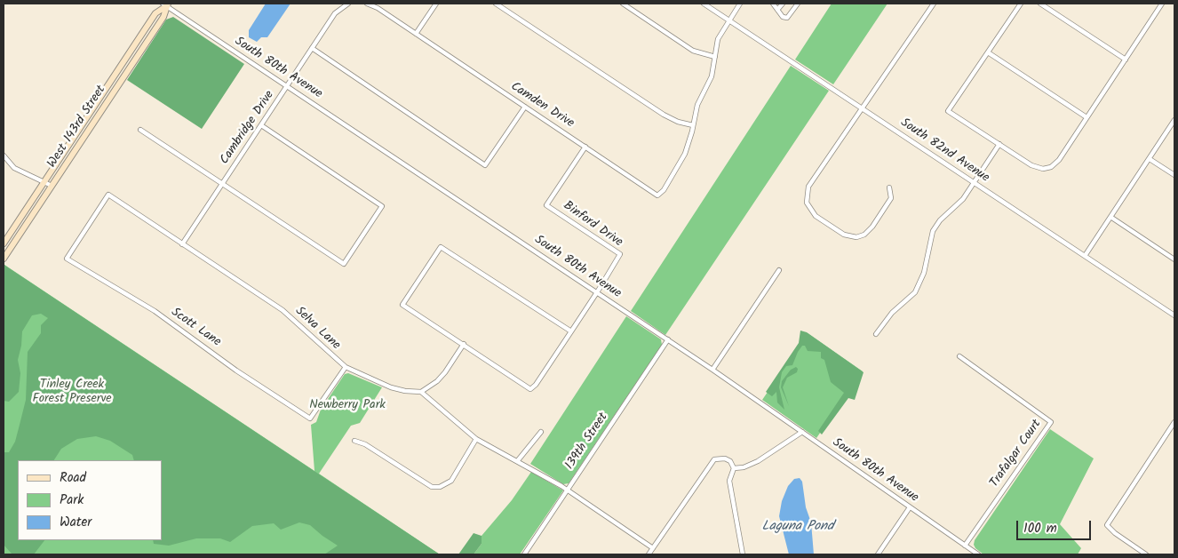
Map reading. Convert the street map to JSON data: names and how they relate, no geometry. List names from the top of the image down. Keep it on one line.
{"streets":{"main road":["West 143rd Street"],"street":["South 80th Avenue","Camden Drive","Cambridge Drive","South 82nd Avenue","Binford Drive","Scott Lane","Selva Lane","139th Street","Trafalgar Court"]},"crossings":[["South 80th Avenue","West 143rd Street"],["South 80th Avenue","Cambridge Drive"],["South 80th Avenue","Binford Drive"],["South 80th Avenue","139th Street"],["South 80th Avenue","Trafalgar Court"],["Camden Drive","Binford Drive"],["Cambridge Drive","Selva Lane"],["Scott Lane","Selva Lane"]],"water":["Laguna Pond"],"parks":["Tinley Creek Forest Preserve","Newberry Park"],"legend":["Road","Park","Water"],"scale_bar":"100 m"}
